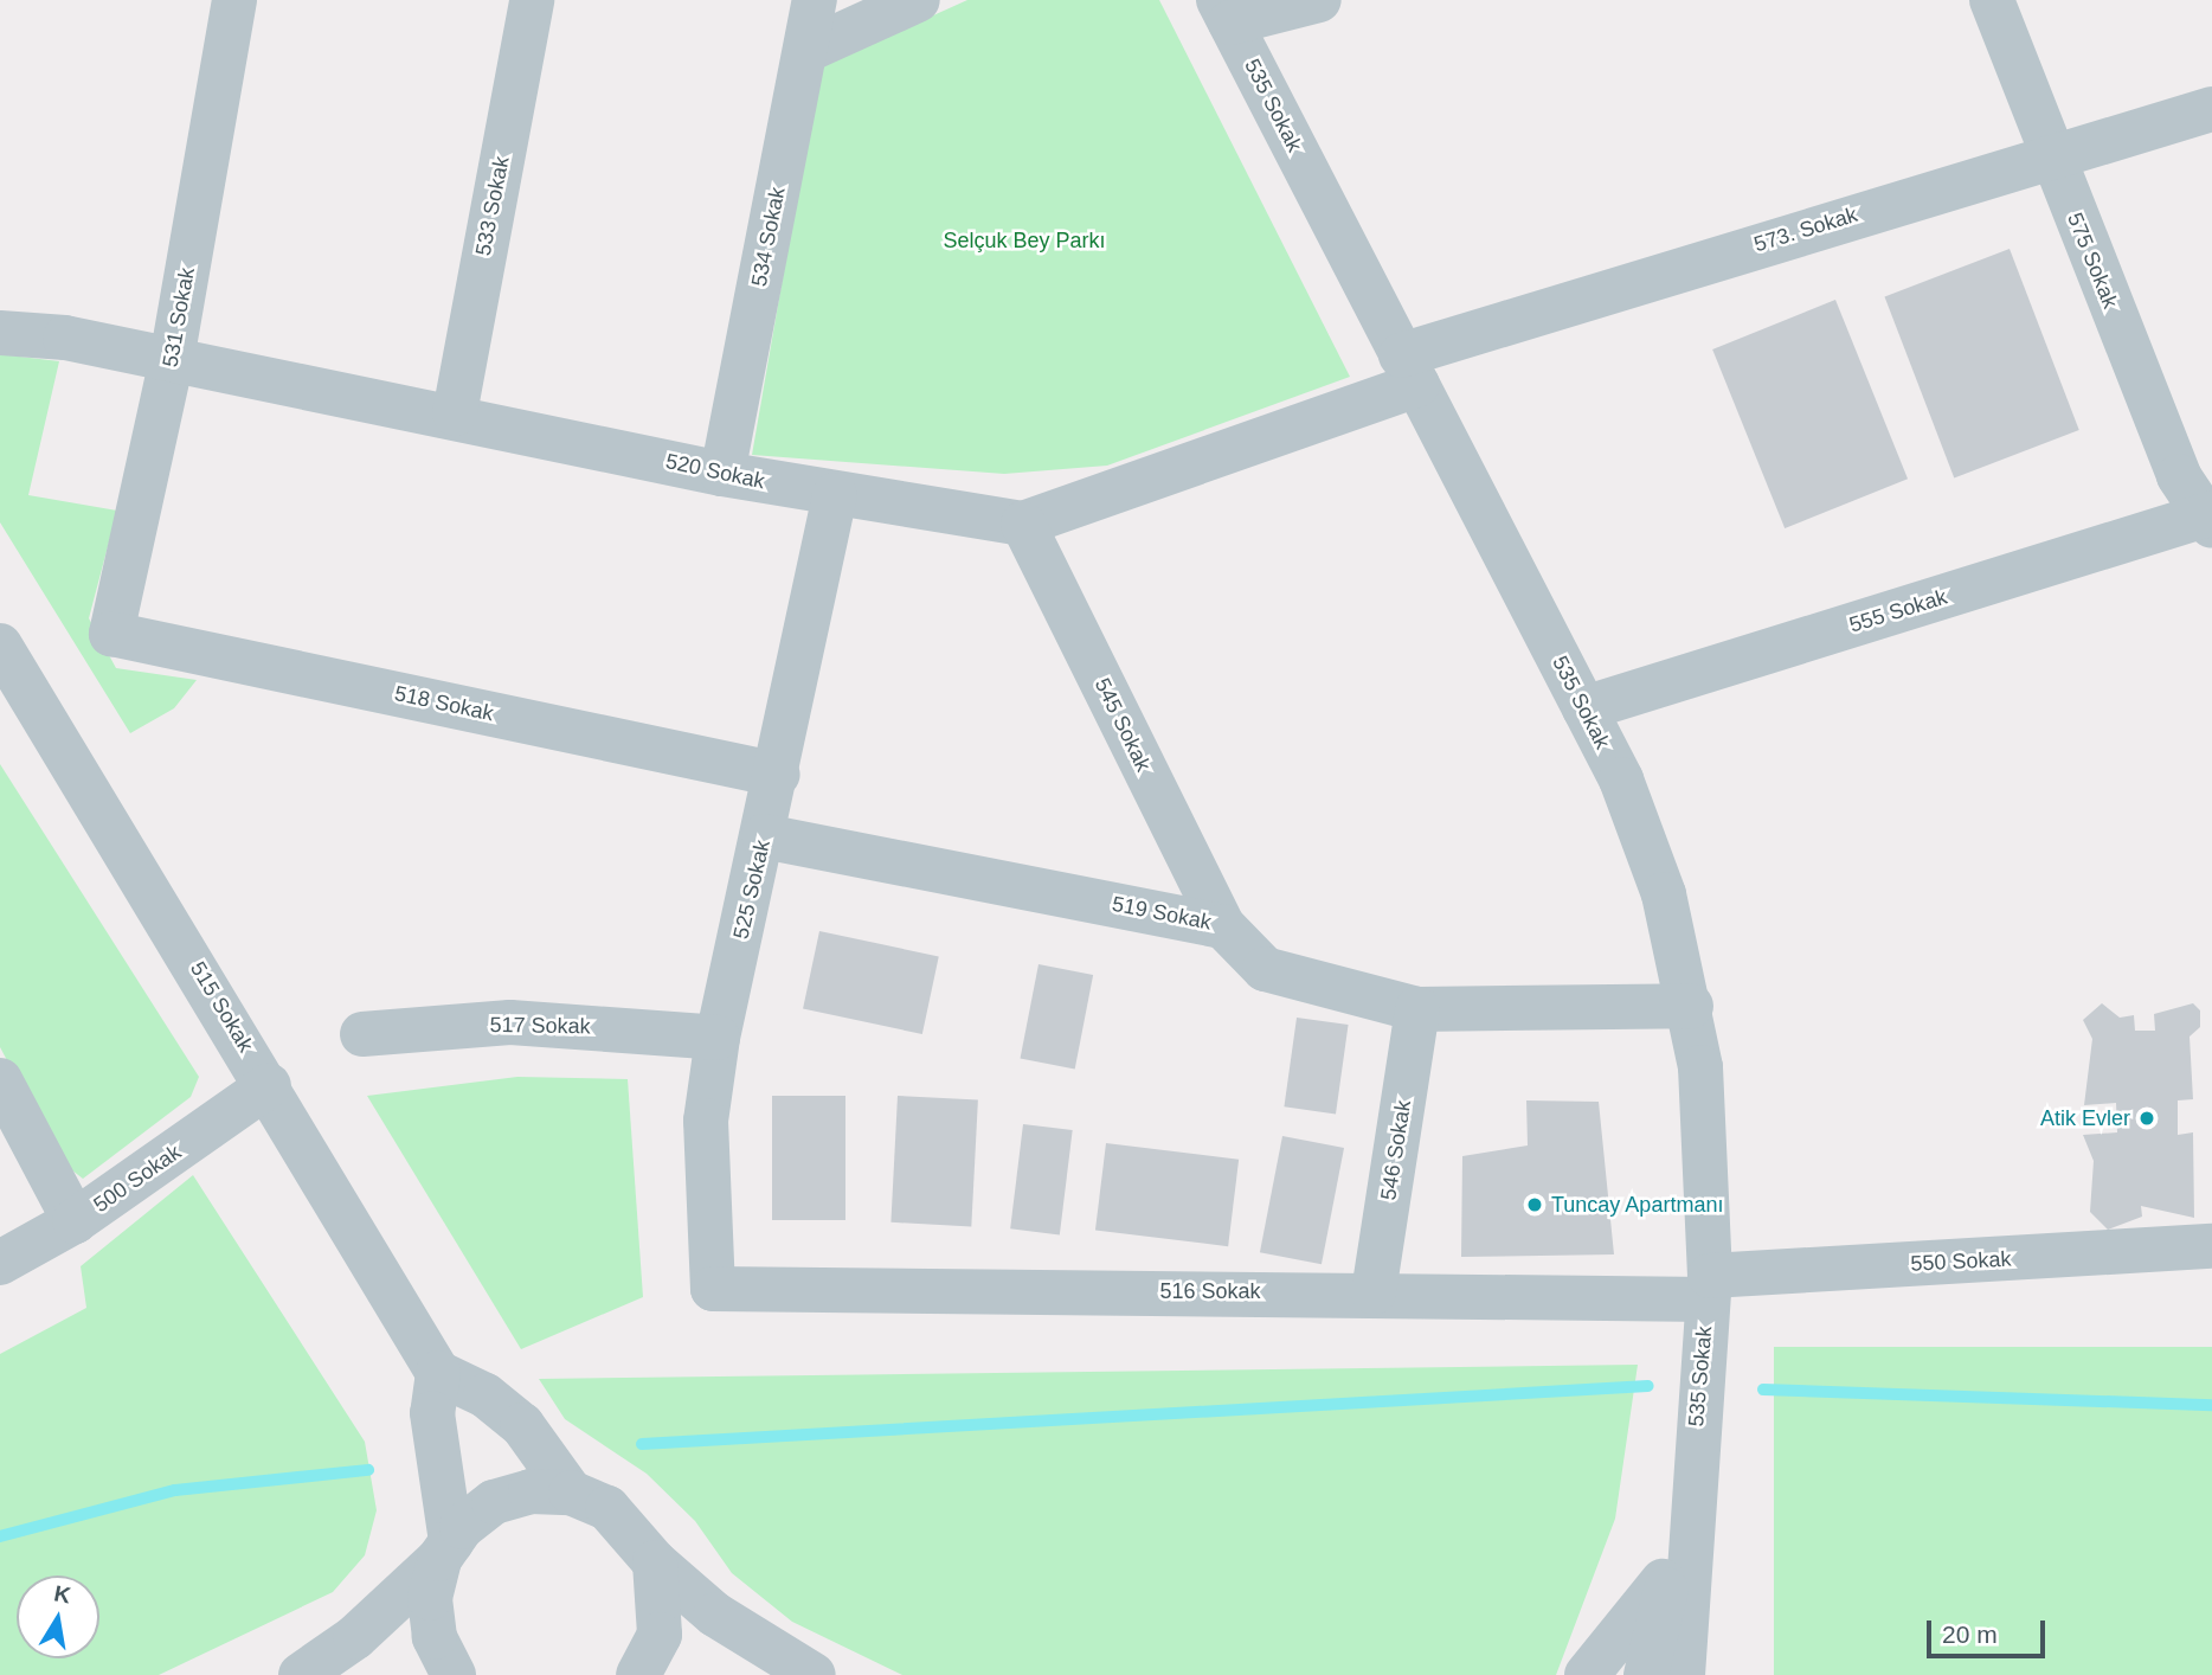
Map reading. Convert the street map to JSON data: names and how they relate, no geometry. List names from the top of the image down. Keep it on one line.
{"streets":{"street":["535 Sokak","533 Sokak","573. Sokak","534 Sokak","575 Sokak","531 Sokak","520 Sokak","555 Sokak","518 Sokak","545 Sokak","525 Sokak","519 Sokak","515 Sokak","517 Sokak","546 Sokak","500 Sokak","550 Sokak","516 Sokak"]},"crossings":[["535 Sokak","573. Sokak"],["535 Sokak","520 Sokak"],["535 Sokak","555 Sokak"],["535 Sokak","519 Sokak"],["535 Sokak","550 Sokak"],["535 Sokak","516 Sokak"],["533 Sokak","520 Sokak"],["573. Sokak","575 Sokak"],["573. Sokak","520 Sokak"],["534 Sokak","520 Sokak"],["575 Sokak","555 Sokak"],["531 Sokak","520 Sokak"],["531 Sokak","518 Sokak"],["520 Sokak","545 Sokak"],["520 Sokak","525 Sokak"],["518 Sokak","525 Sokak"],["545 Sokak","519 Sokak"],["525 Sokak","519 Sokak"],["525 Sokak","517 Sokak"],["525 Sokak","516 Sokak"],["519 Sokak","546 Sokak"],["515 Sokak","500 Sokak"],["546 Sokak","516 Sokak"],["550 Sokak","516 Sokak"]],"parks":["Selçuk Bey Parkı"],"places":["Atik Evler","Tuncay Apartmanı"],"scale_bar":"20 m","north":"top"}
